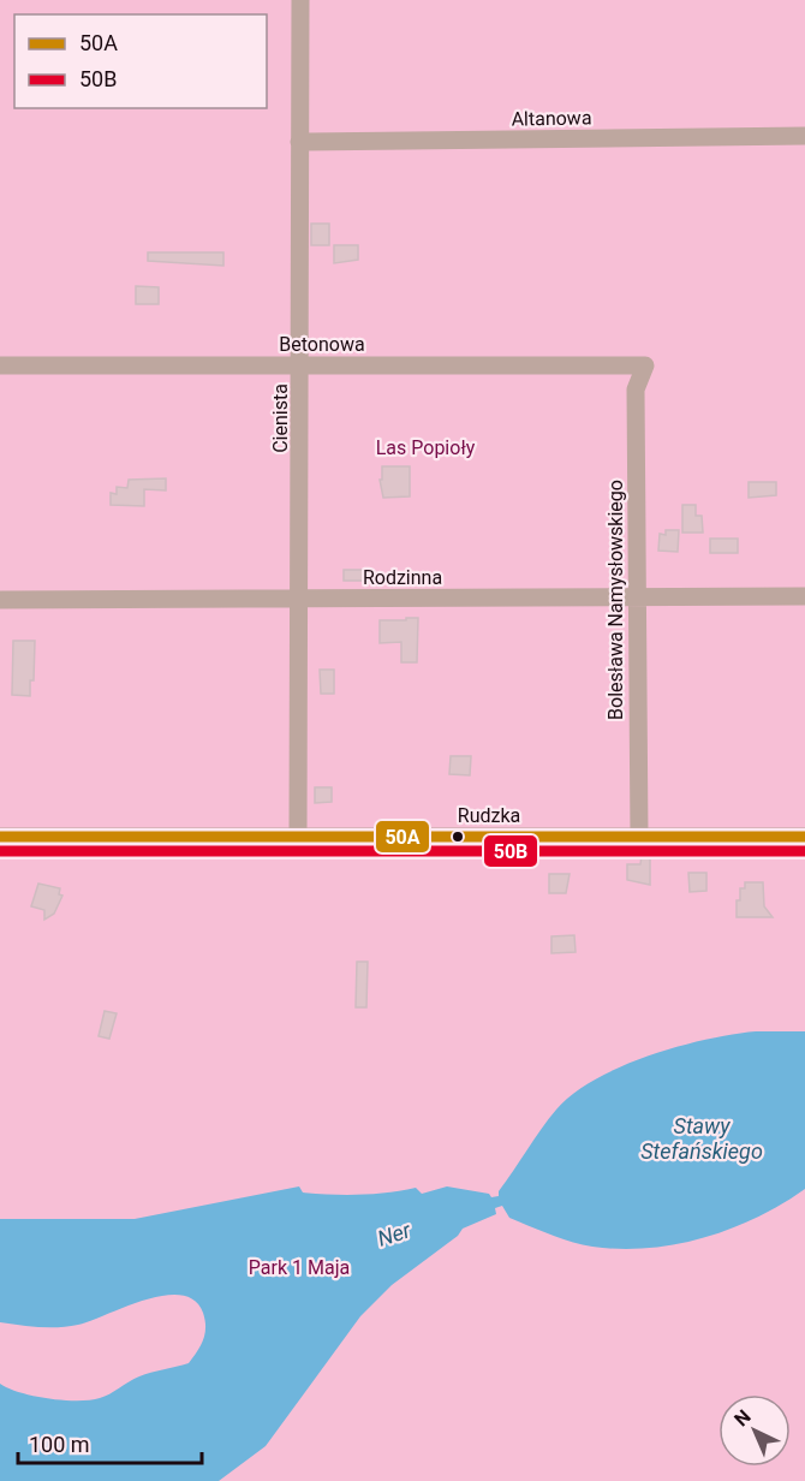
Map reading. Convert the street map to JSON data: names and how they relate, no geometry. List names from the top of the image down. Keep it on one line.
{"streets":{"street":["Altanowa","Betonowa","Cienista","Rodzinna","Bolesława Namysłowskiego","Rudzka"]},"crossings":[["Altanowa","Cienista"],["Betonowa","Cienista"],["Betonowa","Bolesława Namysłowskiego"],["Cienista","Rodzinna"],["Cienista","Rudzka"],["Rodzinna","Bolesława Namysłowskiego"],["Bolesława Namysłowskiego","Rudzka"]],"water":["Stawy Stefańskiego","Ner"],"parks":["Las Popioły","Park 1 Maja"],"lines":["transit line 50A","transit line 50B"],"legend":["50A","50B"],"scale_bar":"100 m","north":"top left"}
